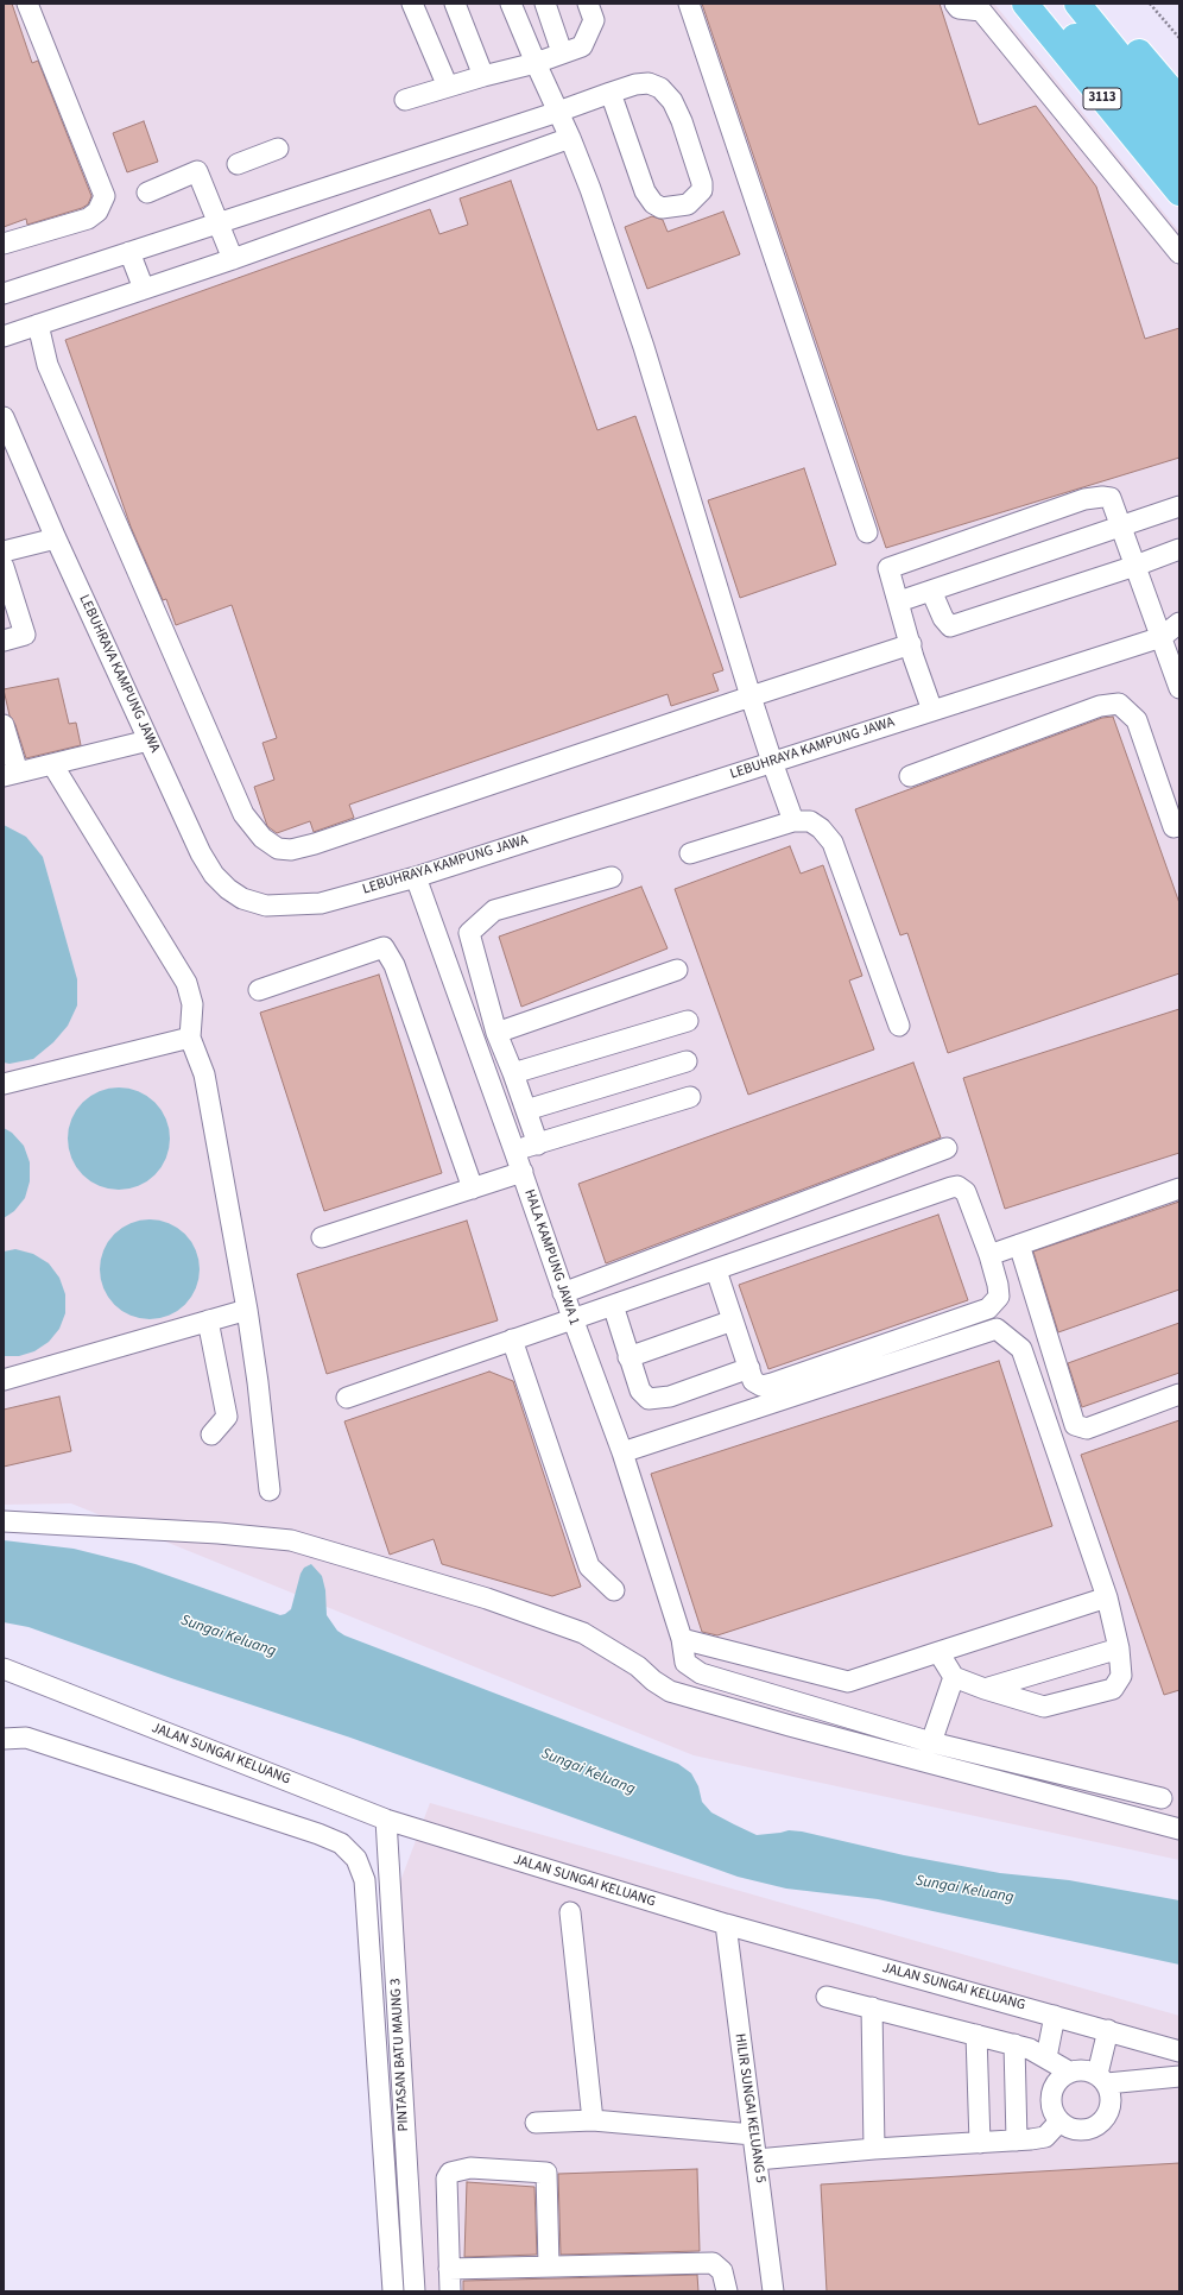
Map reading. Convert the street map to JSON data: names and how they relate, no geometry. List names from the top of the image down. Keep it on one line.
{"streets":{"highway":["3113"],"street":["LEBUHRAYA KAMPUNG JAWA","HALA KAMPUNG JAWA 1","JALAN SUNGAI KELUANG","PINTASAN BATU MAUNG 3","HILIR SUNGAI KELUANG 5"]},"crossings":[["LEBUHRAYA KAMPUNG JAWA","HALA KAMPUNG JAWA 1"],["JALAN SUNGAI KELUANG","PINTASAN BATU MAUNG 3"],["JALAN SUNGAI KELUANG","HILIR SUNGAI KELUANG 5"]],"water":["Sungai Keluang"]}
